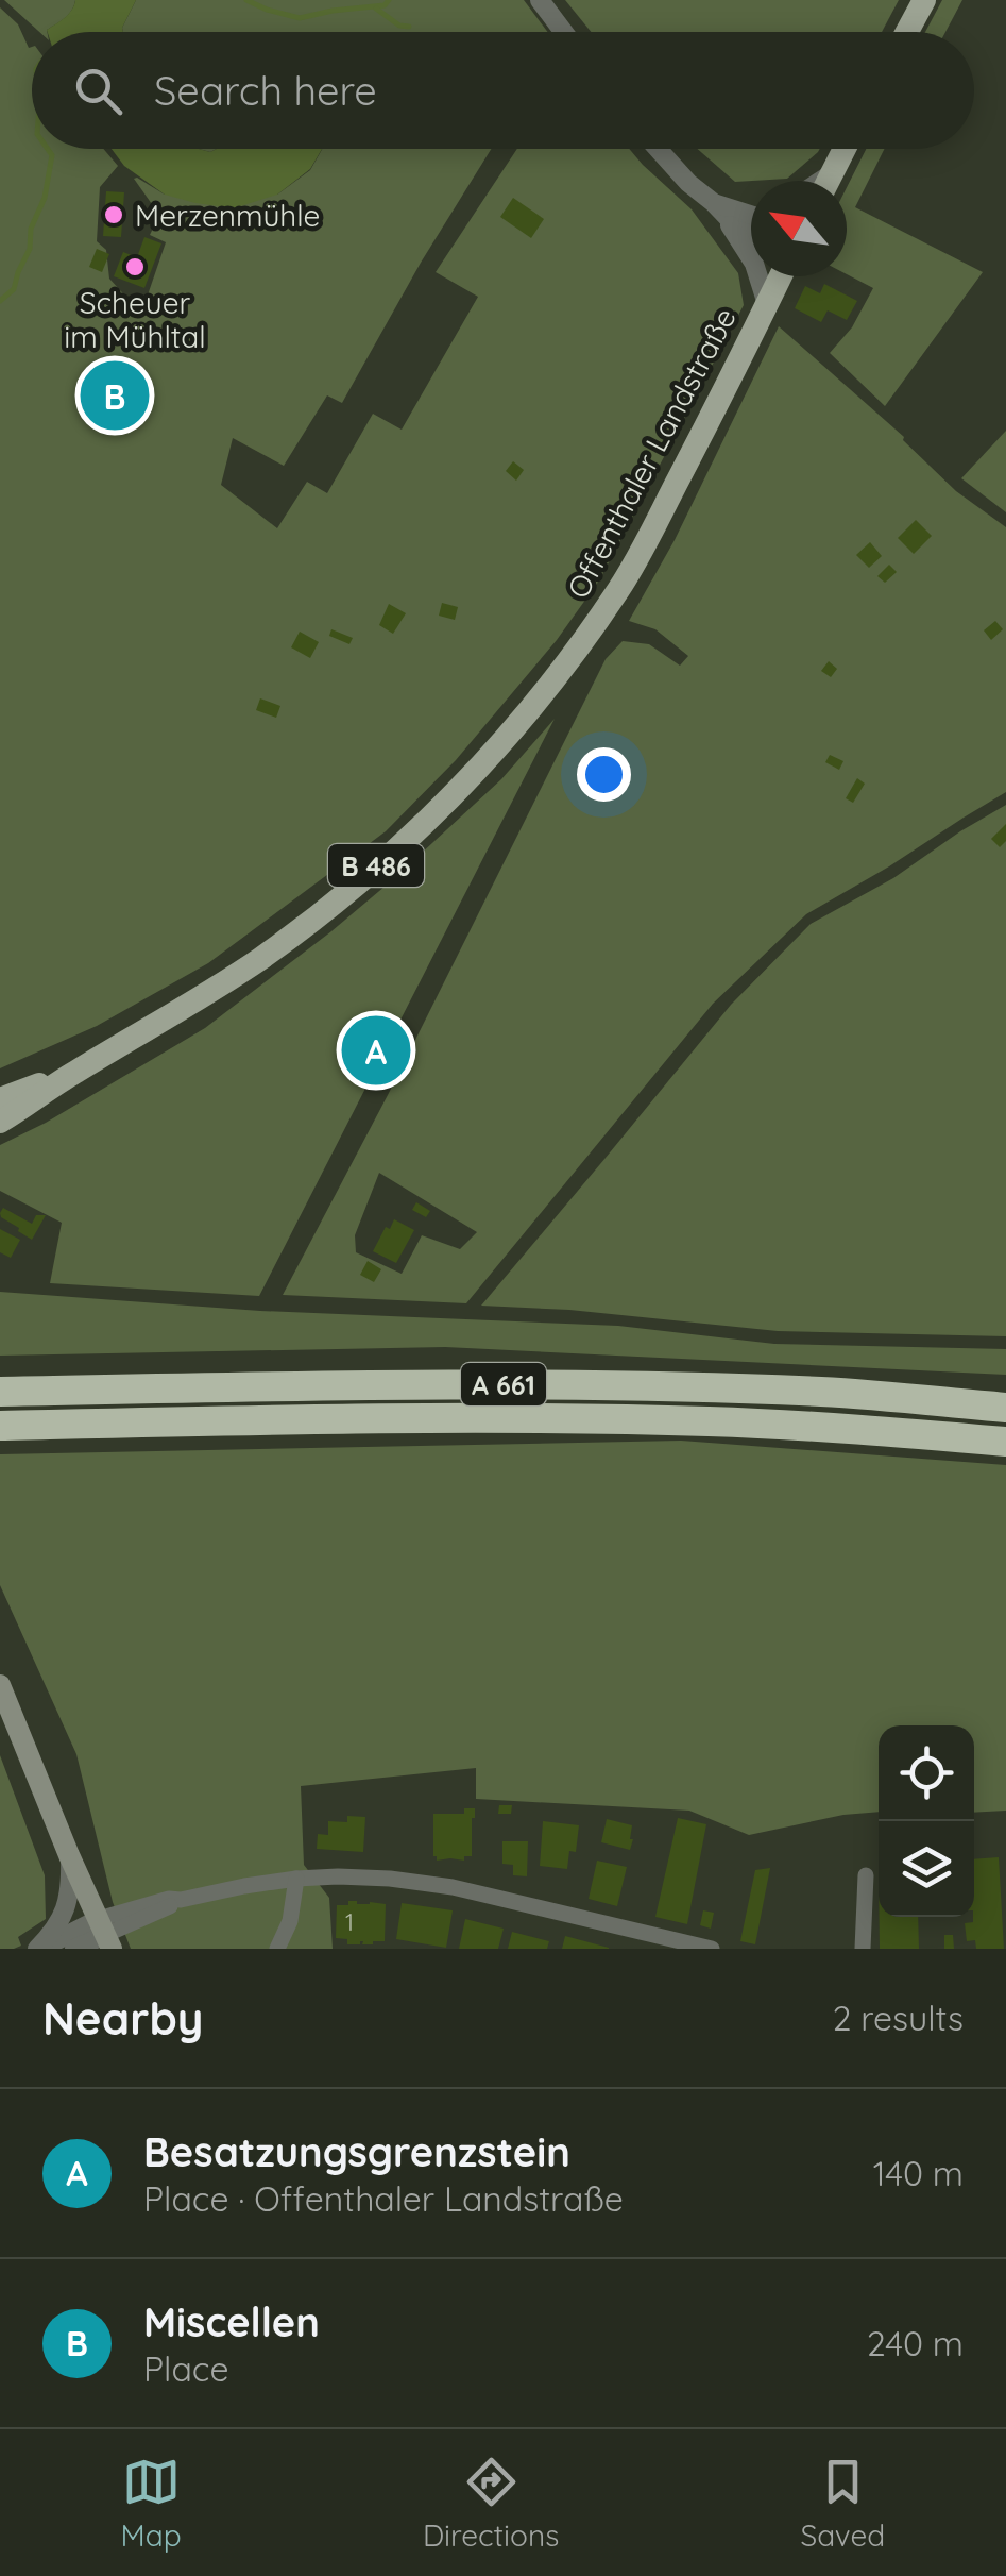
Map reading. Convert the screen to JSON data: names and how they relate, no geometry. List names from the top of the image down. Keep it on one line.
{"streets":{"highway":["A 661"],"main road":["Offenthaler Landstraße","B 486"]},"places":["Merzenmühle","Scheuer im Mühltal"],"house_numbers":["1"],"north":"top left","page":{"search":"Search here","pins":["B","A"],"heading":["Nearby","2 results"],"list":[{"mark":"A","name":"Besatzungsgrenzstein","note":"Place · Offenthaler Landstraße","value":"140 m"},{"mark":"B","name":"Miscellen","note":"Place","value":"240 m"}],"nav":["Map","Directions","Saved"]}}
